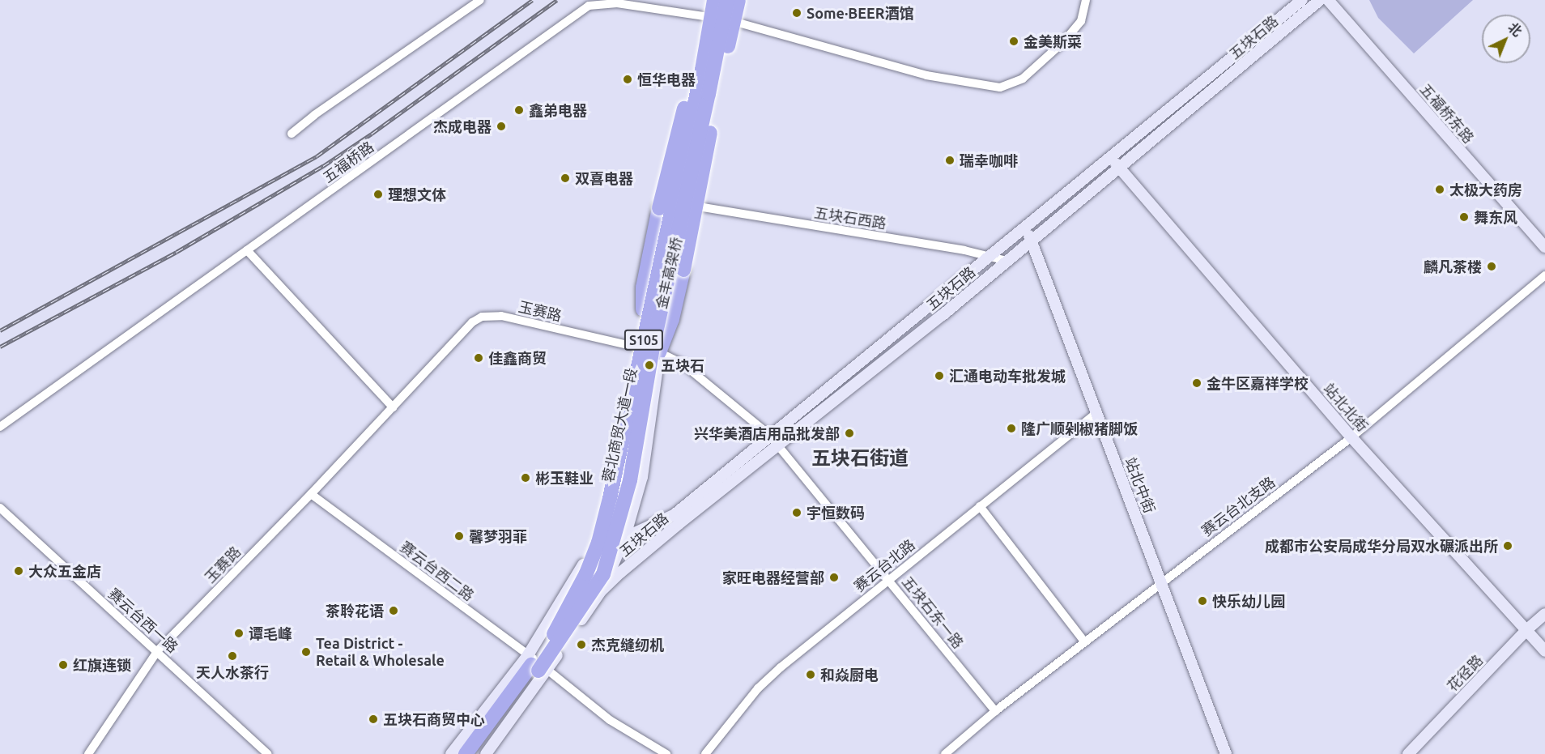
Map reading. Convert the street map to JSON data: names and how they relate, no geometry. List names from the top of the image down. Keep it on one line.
{"streets":{"highway":["金丰高架桥","S105","蓉北商贸大道一段"],"main road":["五块石路","五福桥东路","站北北街","站北中街","花径路"],"street":["五福桥路","五块石西路","玉赛路","赛云台北支路","赛云台北路","赛云台西二路","五块石东一路","赛云台西一路"]},"crossings":[["五块石路","五福桥东路"],["五块石路","五块石西路"],["五块石路","站北北街"],["五块石路","蓉北商贸大道一段"],["五块石路","站北中街"],["五块石路","五块石东一路"],["五福桥路","蓉北商贸大道一段"],["五块石西路","蓉北商贸大道一段"],["金丰高架桥","蓉北商贸大道一段"],["金丰高架桥","赛云台西二路"],["玉赛路","蓉北商贸大道一段"],["玉赛路","赛云台西二路"],["玉赛路","五块石东一路"],["玉赛路","赛云台西一路"],["站北北街","赛云台北支路"],["站北北街","花径路"],["蓉北商贸大道一段","赛云台西二路"],["蓉北商贸大道一段","五块石东一路"],["站北中街","赛云台北支路"],["站北中街","赛云台北路"],["赛云台北支路","五块石东一路"],["赛云台北路","五块石东一路"]],"districts":["五块石街道"],"places":["Some·BEER酒馆","金美斯菜","恒华电器","鑫弟电器","杰成电器","瑞幸咖啡","双喜电器","太极大药房","理想文体","舞东风","麟凡茶楼","佳鑫商贸","五块石","汇通电动车批发城","金牛区嘉祥学校","隆广顺剁椒猪脚饭","兴华美酒店用品批发部","彬玉鞋业","宇恒数码","馨梦羽菲","成都市公安局成华分局双水碾派出所","大众五金店","家旺电器经营部","快乐幼儿园","茶聆花语","谭毛峰","杰克缝纫机","Tea District - Retail & Wholesale","天人水茶行","红旗连锁","和焱厨电","五块石商贸中心"],"north":"top right"}
